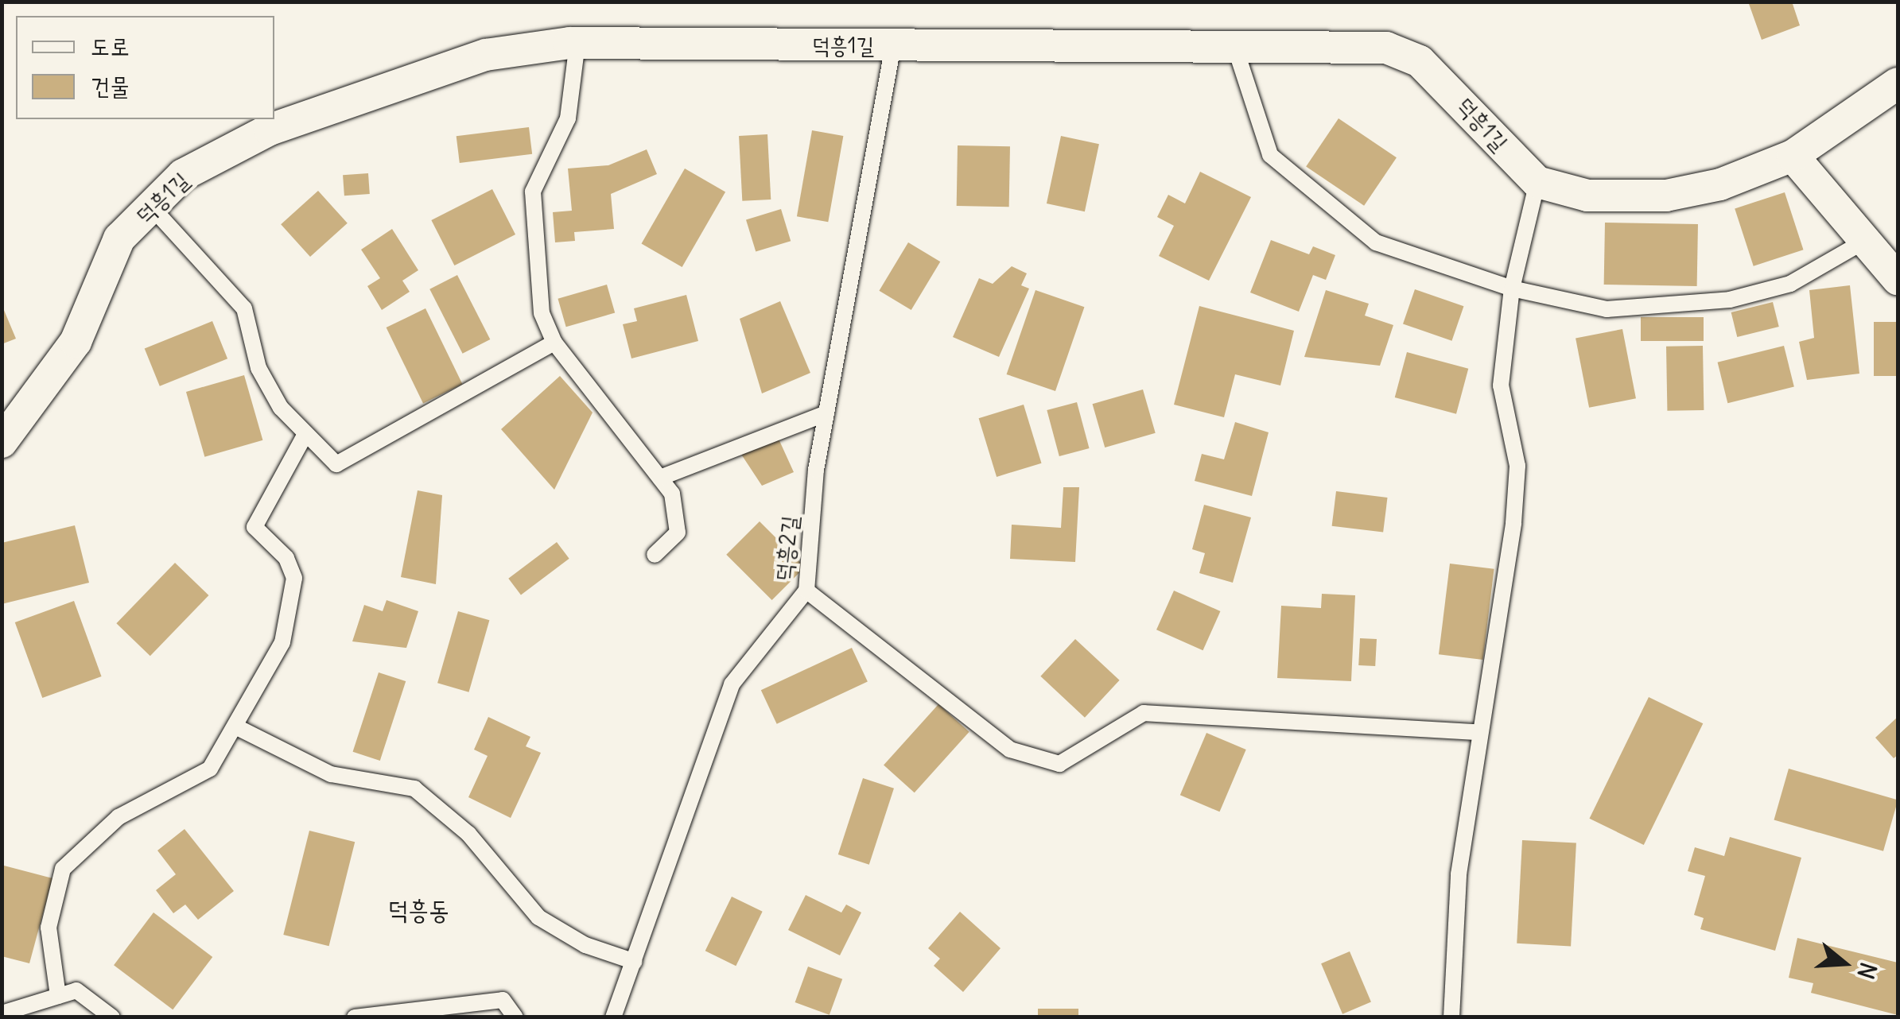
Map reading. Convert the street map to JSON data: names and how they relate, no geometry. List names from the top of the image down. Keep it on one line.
{"streets":{"street":["덕흥1길"],"lane":["덕흥2길"]},"crossings":[["덕흥1길","덕흥2길"]],"districts":["덕흥동"],"legend":["도로","건물"],"north":"right"}
